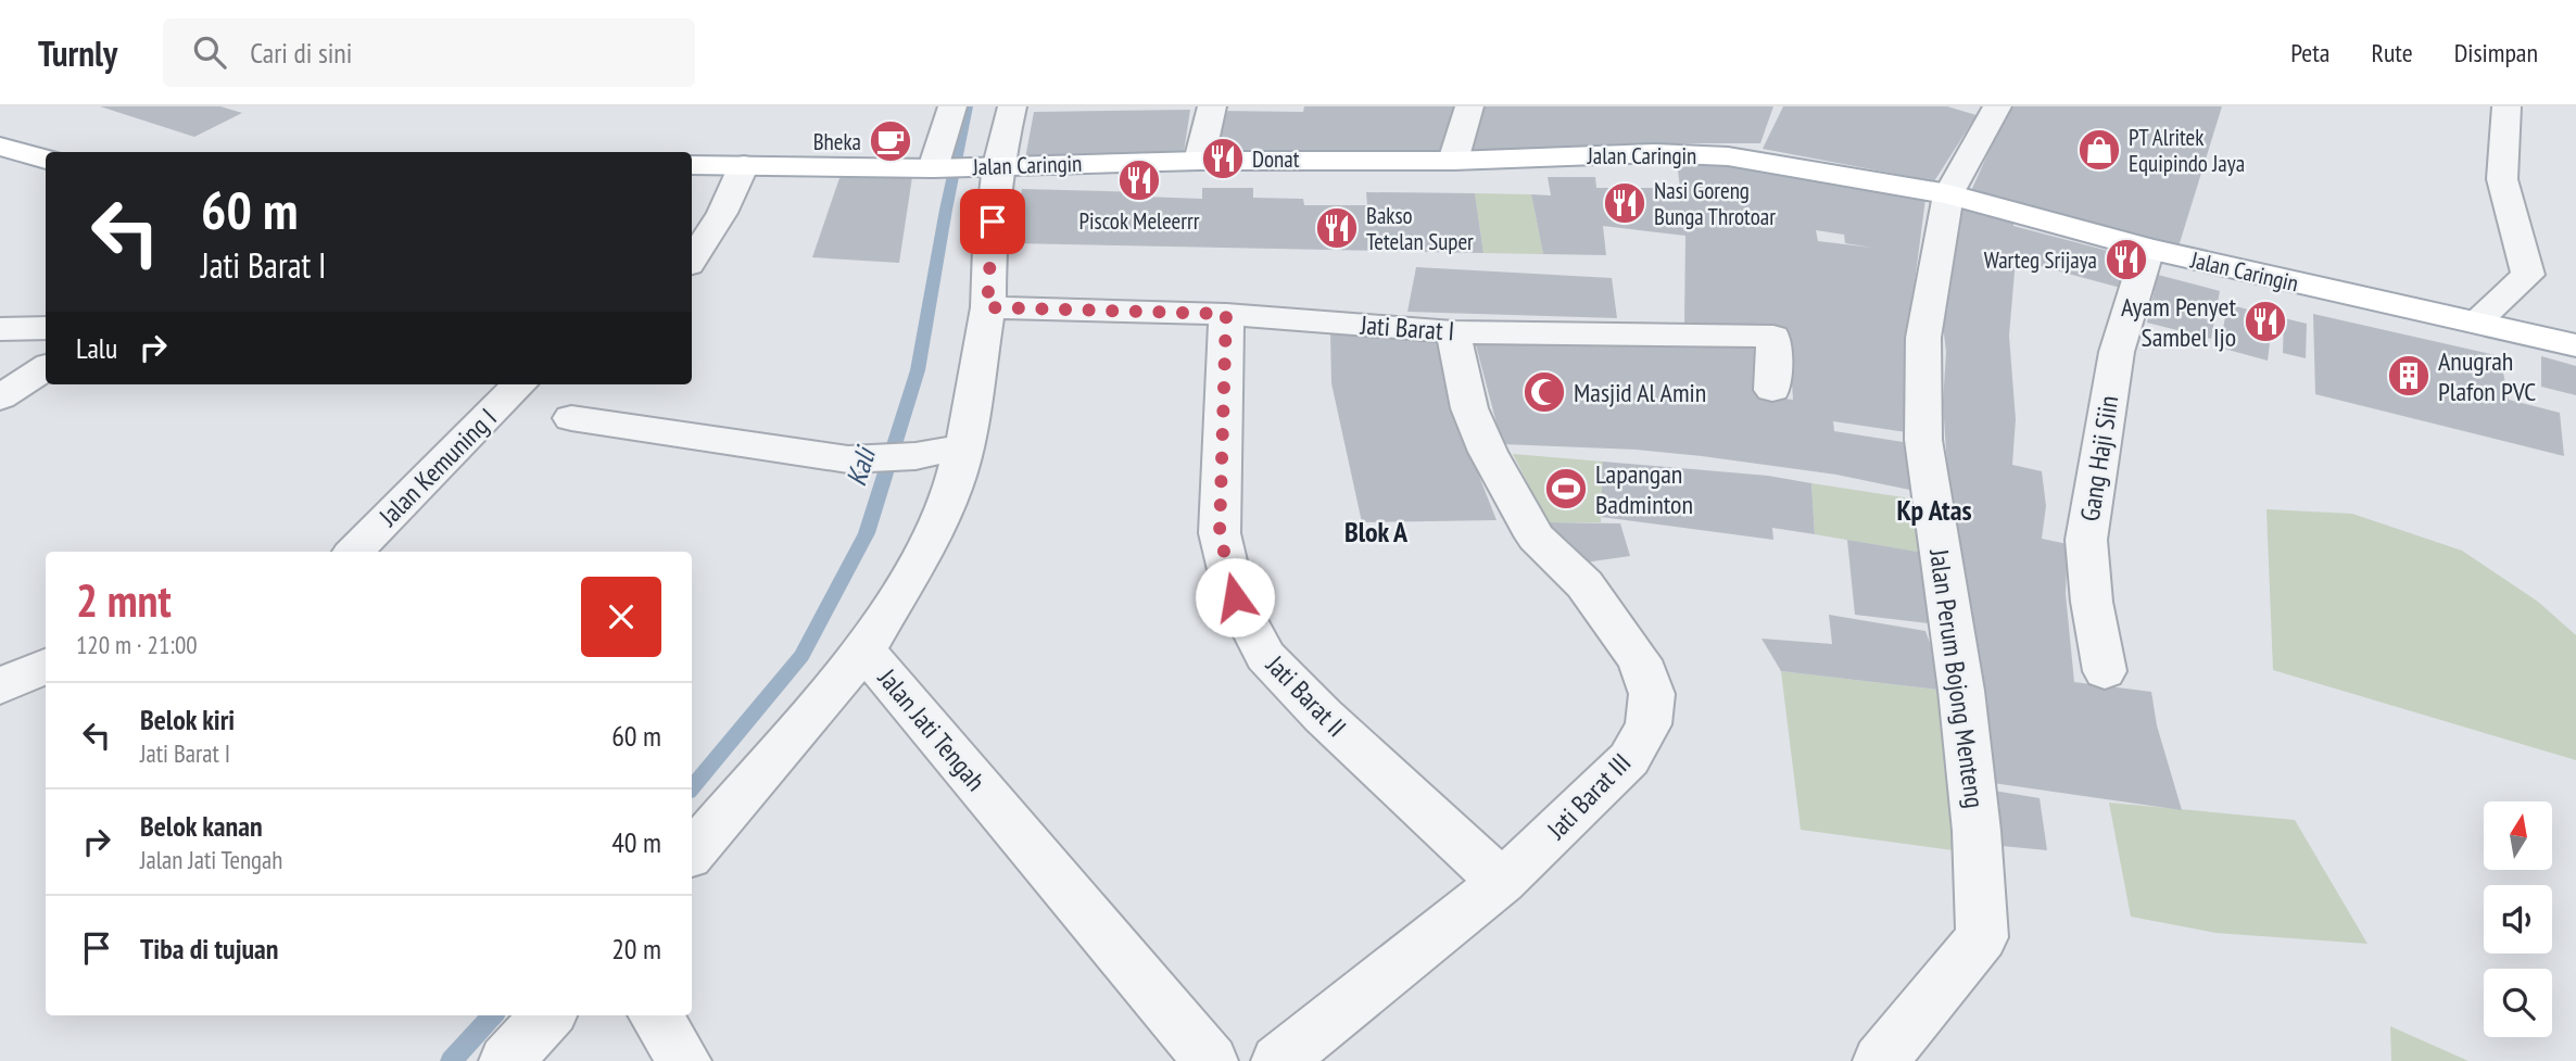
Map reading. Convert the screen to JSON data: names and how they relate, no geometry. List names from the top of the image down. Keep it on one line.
{"streets":{"main road":["Jalan Caringin"],"street":["Jati Barat I","Gang Haji Siin","Jalan Kemuning I","Jalan Perum Bojong Menteng","Jati Barat II","Jalan Jati Tengah","Jati Barat III"]},"crossings":[["Jalan Caringin","Gang Haji Siin"],["Jalan Caringin","Jalan Perum Bojong Menteng"],["Jalan Caringin","Jalan Jati Tengah"],["Jati Barat I","Jati Barat II"],["Jati Barat I","Jalan Jati Tengah"],["Jati Barat I","Jati Barat III"],["Jati Barat II","Jati Barat III"]],"districts":["Kp Atas","Blok A"],"water":["Kali"],"places":{"cafe":["Bheka"],"shop":["PT Alritek Equipindo Jaya"],"restaurant":["Donat","Piscok Meleerrr","Nasi Goreng Bunga Throtoar","Bakso Tetelan Super","Warteg Srijaya","Ayam Penyet Sambel Ijo"],"building":["Anugrah Plafon PVC"],"mosque":["Masjid Al Amin"],"sports":["Lapangan Badminton"]},"north":"top","page":{"header":"Turnly","search":"Cari di sini","nav":["Peta","Rute","Disimpan"],"turn":["60 m","Jati Barat I"],"then":"Lalu","heading":["2 mnt","120 m · 21:00"],"list":[{"name":"Belok kiri","note":"Jati Barat I","value":"60 m"},{"name":"Belok kanan","note":"Jalan Jati Tengah","value":"40 m"},{"name":"Tiba di tujuan","value":"20 m"}]}}
